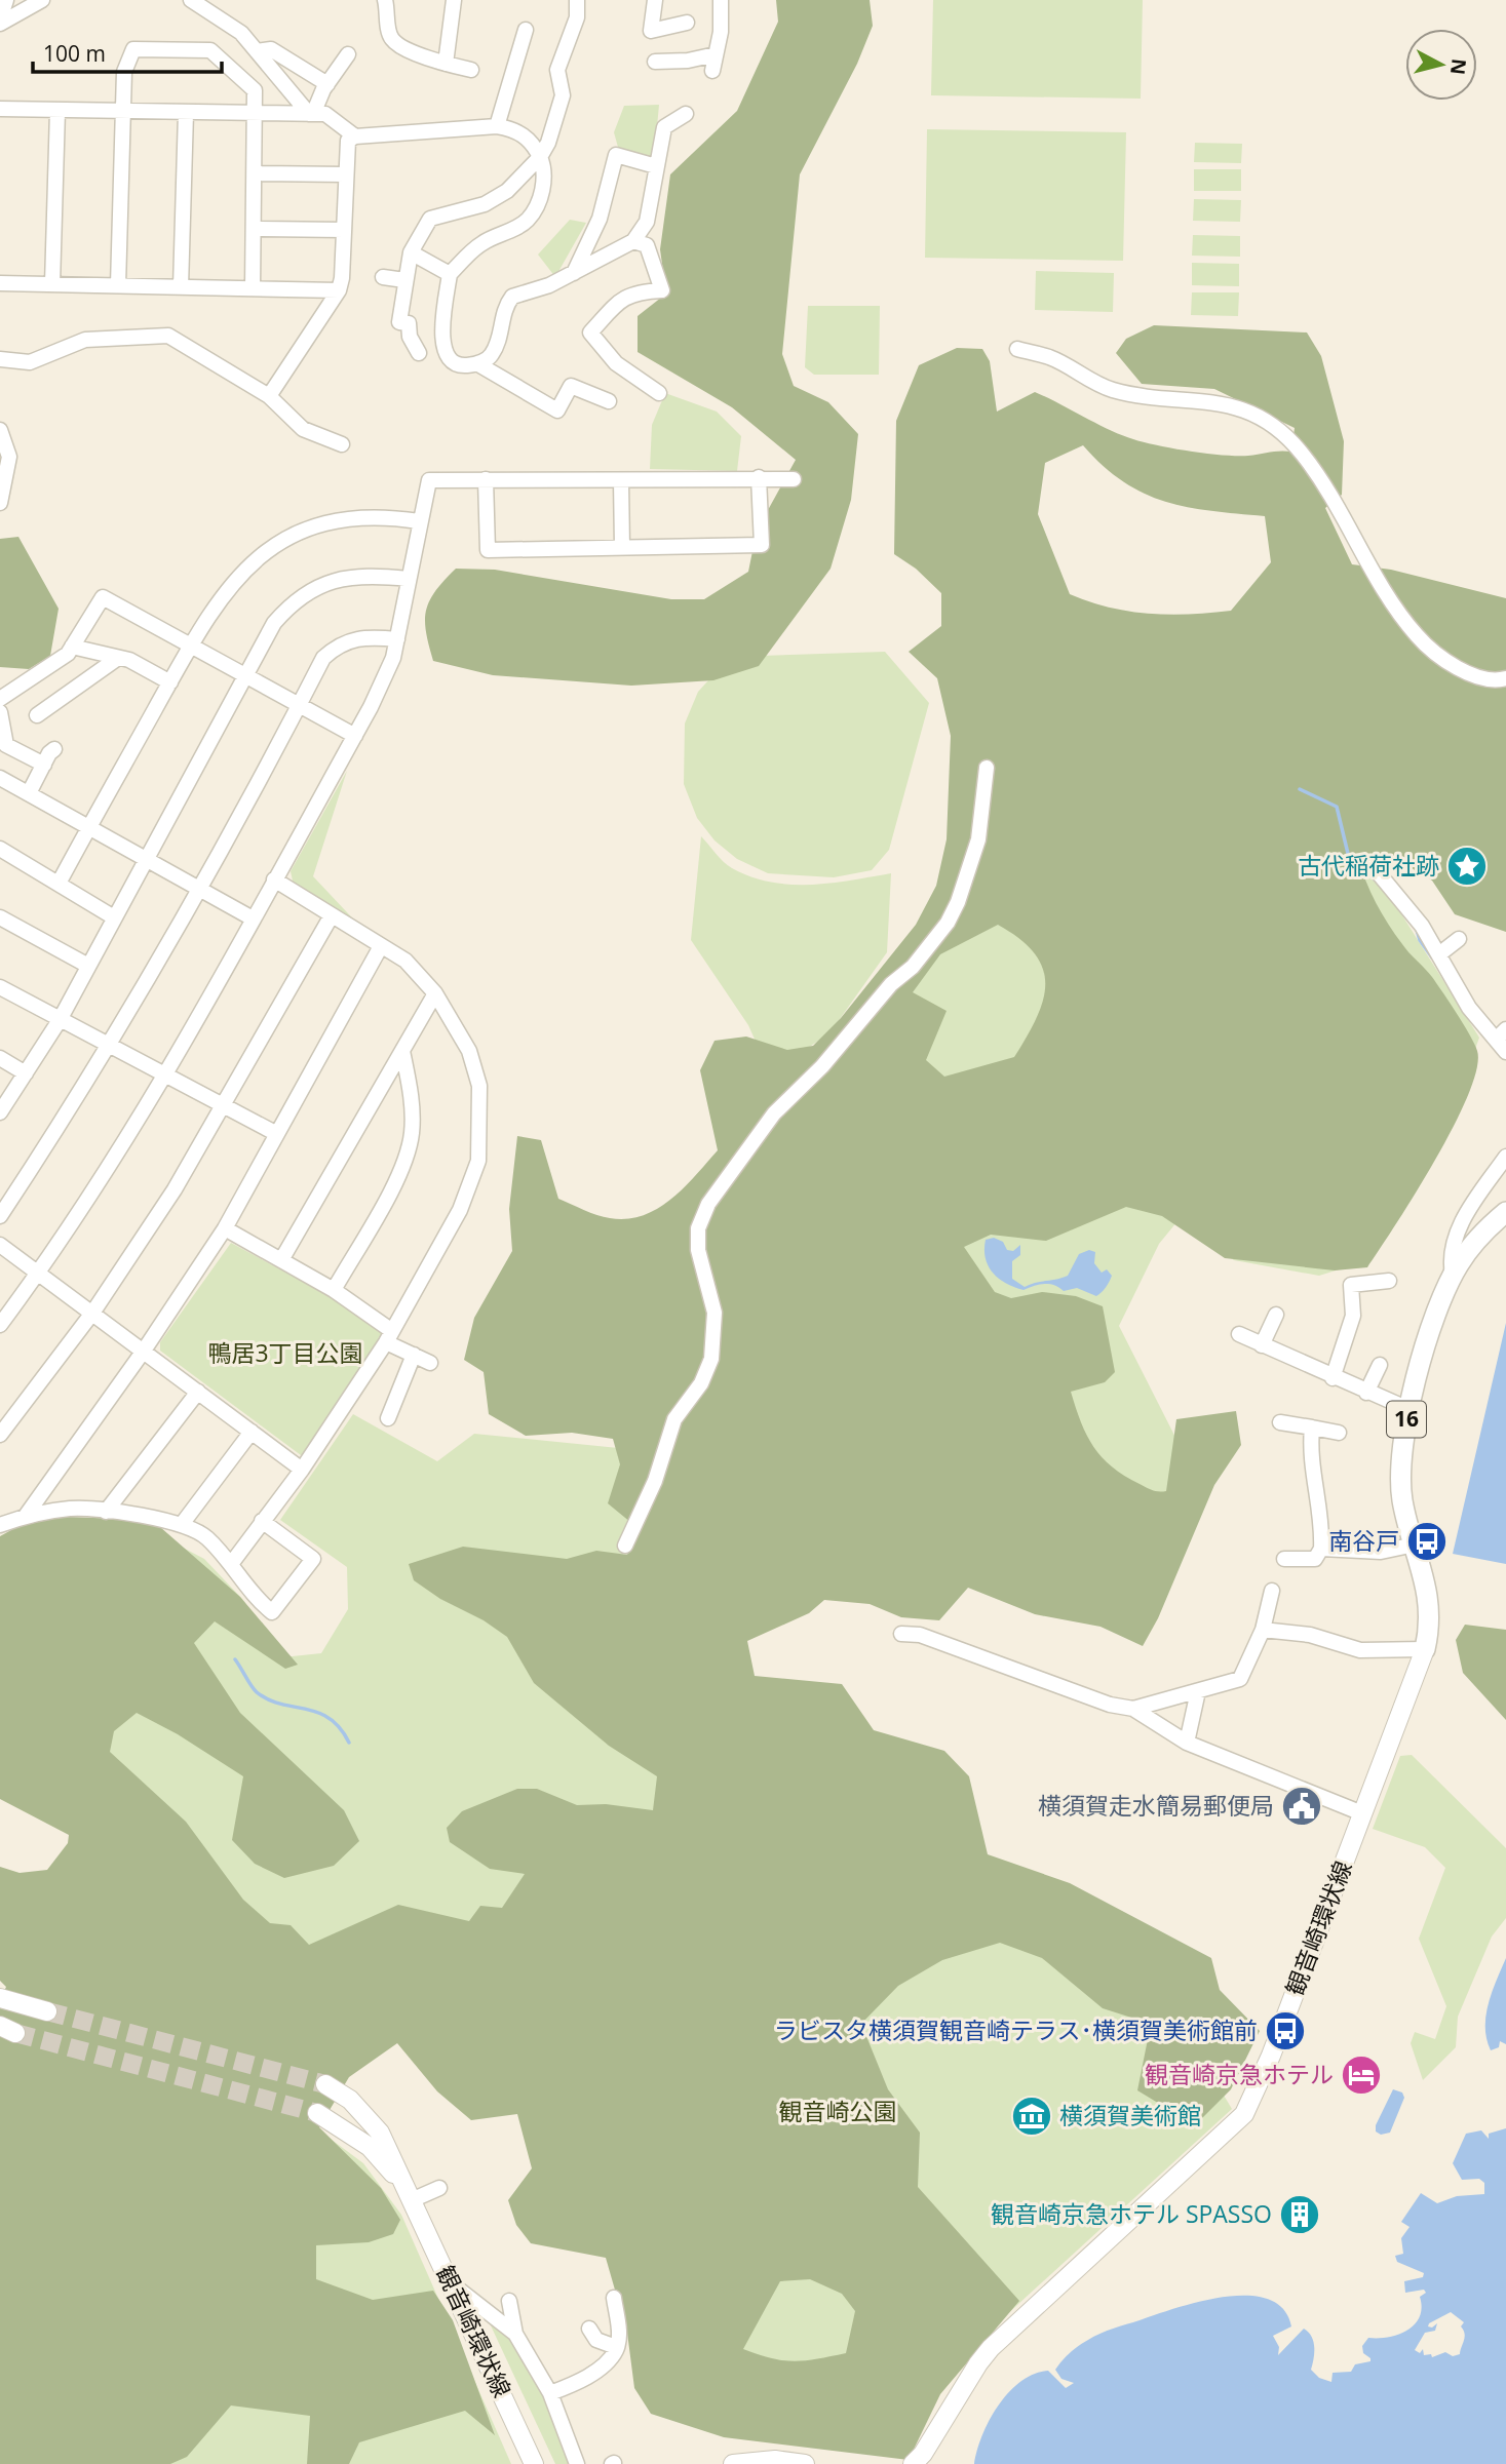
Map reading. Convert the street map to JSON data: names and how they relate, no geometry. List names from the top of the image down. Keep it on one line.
{"streets":{"highway":["16"],"main road":["観音崎環状線"]},"crossings":[["16","観音崎環状線"]],"parks":["鴨居3丁目公園","観音崎公園"],"places":{"place":["古代稲荷社跡"],"bus stop":["南谷戸","ラビスタ横須賀観音崎テラス･横須賀美術館前"],"public building":["横須賀走水簡易郵便局"],"hotel":["観音崎京急ホテル"],"museum":["横須賀美術館"],"building":["観音崎京急ホテル SPASSO"]},"scale_bar":"100 m","north":"right"}
